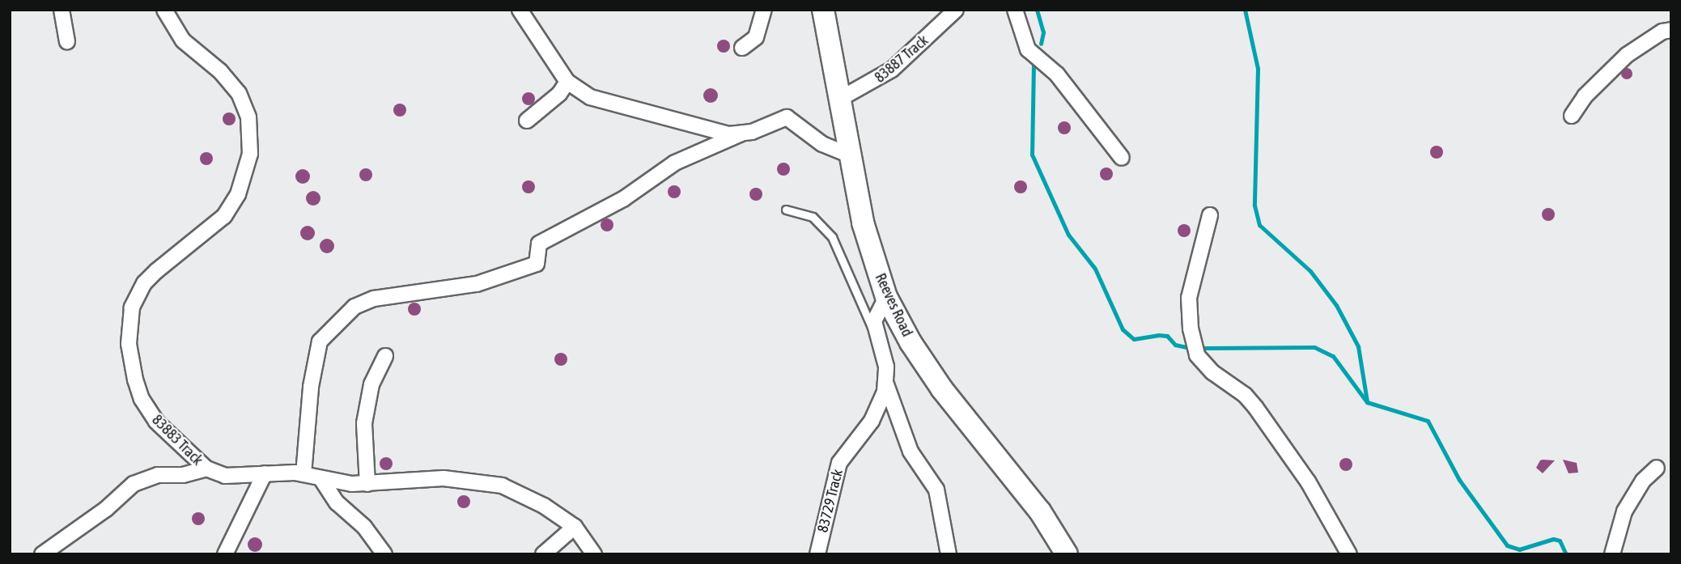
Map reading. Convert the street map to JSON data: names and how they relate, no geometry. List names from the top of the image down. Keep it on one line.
{"streets":{"street":["83887 Track","Reeves Road","83883 Track","83729 Track"]},"crossings":[["83887 Track","Reeves Road"]]}
